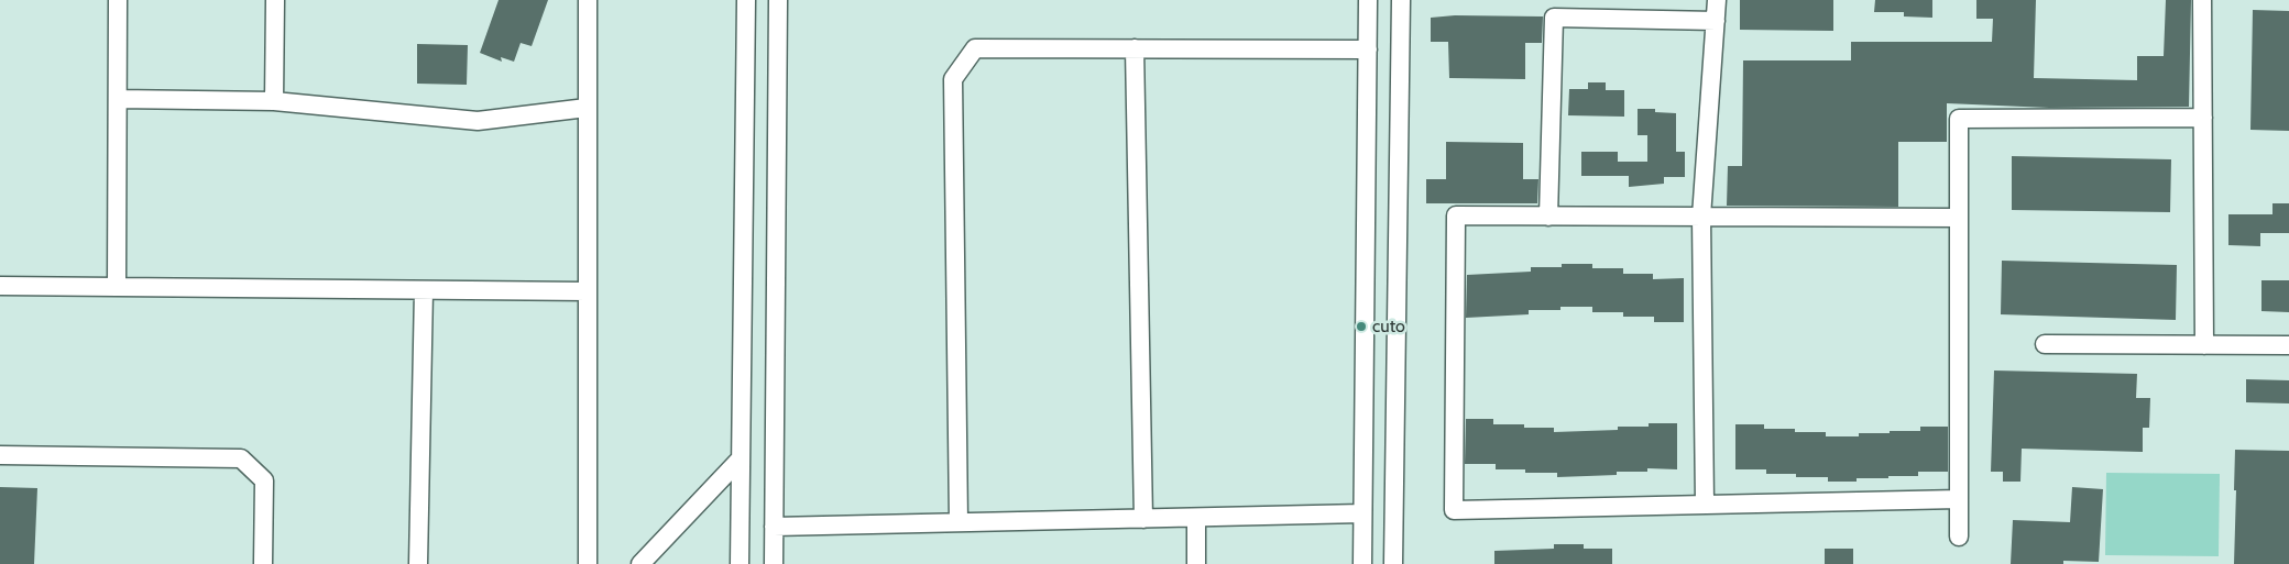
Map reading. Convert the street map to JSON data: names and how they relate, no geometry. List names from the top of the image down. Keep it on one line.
{"places":["cuto"]}
